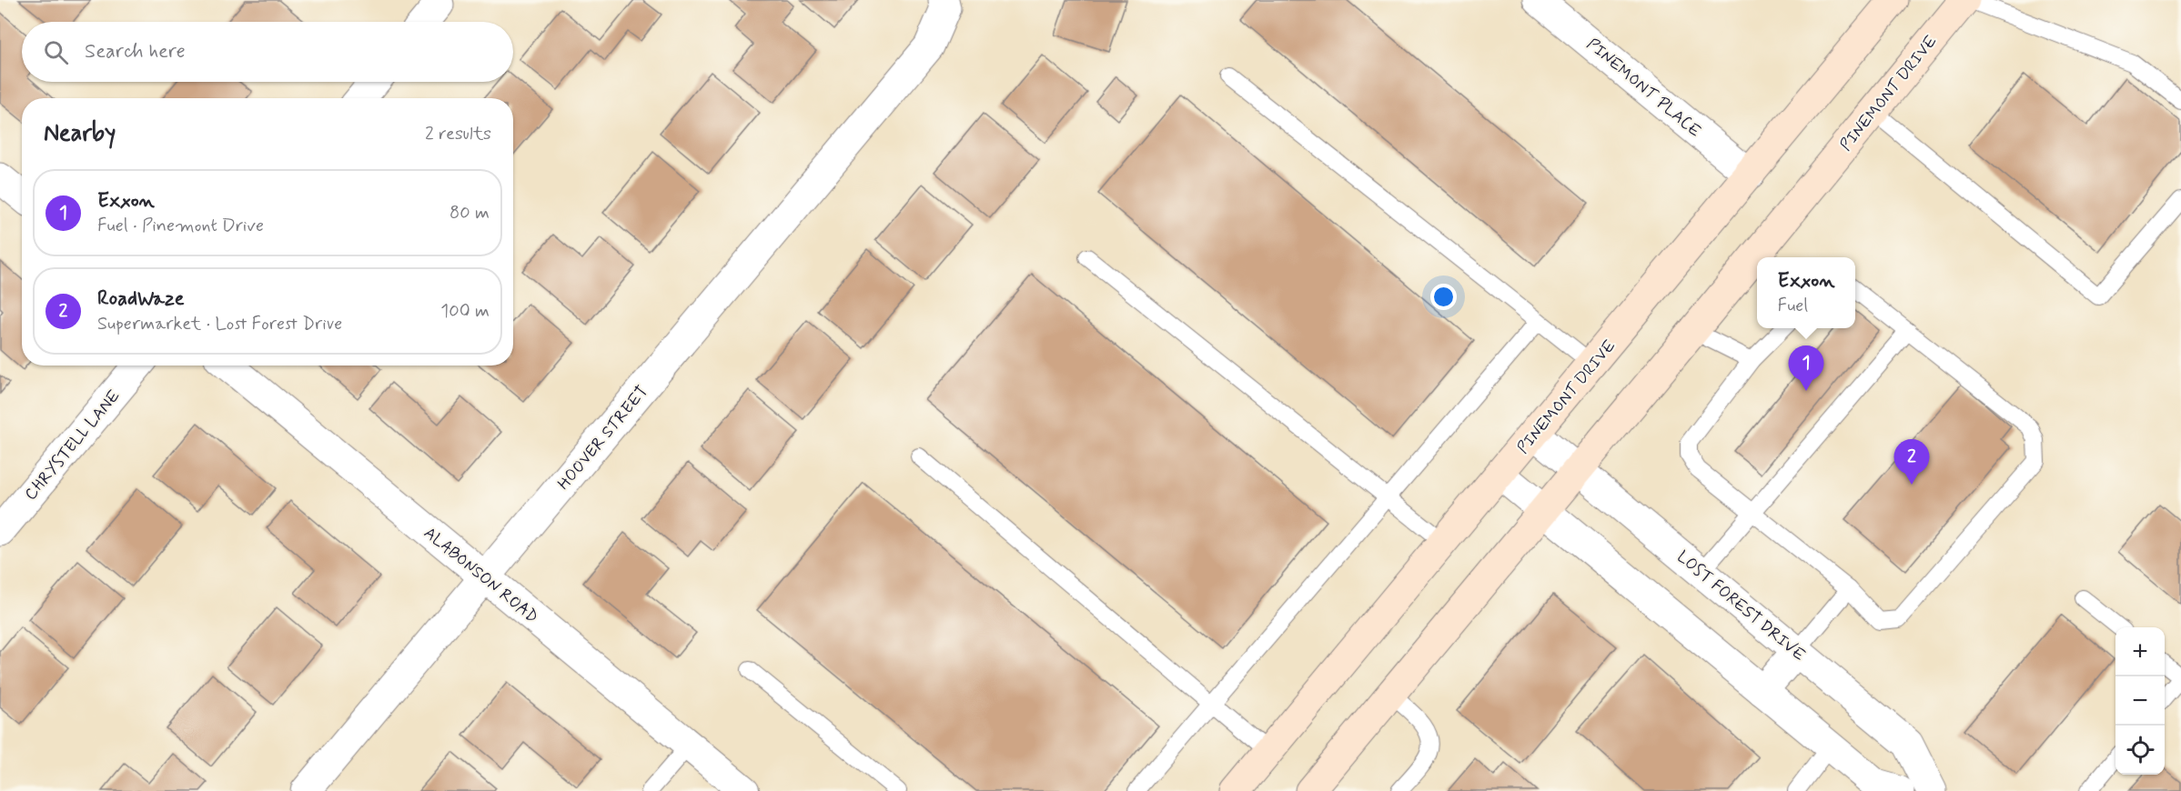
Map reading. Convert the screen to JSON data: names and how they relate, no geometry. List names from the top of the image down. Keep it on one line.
{"streets":{"main road":["PINEMONT DRIVE"],"street":["PINEMONT PLACE","HOOVER STREET","CHRYSTELL LANE","ALABONSON ROAD","LOST FOREST DRIVE"]},"crossings":[["PINEMONT PLACE","PINEMONT DRIVE"],["PINEMONT DRIVE","LOST FOREST DRIVE"],["HOOVER STREET","ALABONSON ROAD"]],"page":{"search":"Search here","heading":["Nearby","2 results"],"list":[{"mark":"1","name":"Exxon","note":"Fuel · Pinemont Drive","value":"80 m"},{"mark":"2","name":"RoadWaze","note":"Supermarket · Lost Forest Drive","value":"100 m"}],"popup":["Exxon","Fuel"],"pins":["1","2"],"map_buttons":["+","−"]}}
